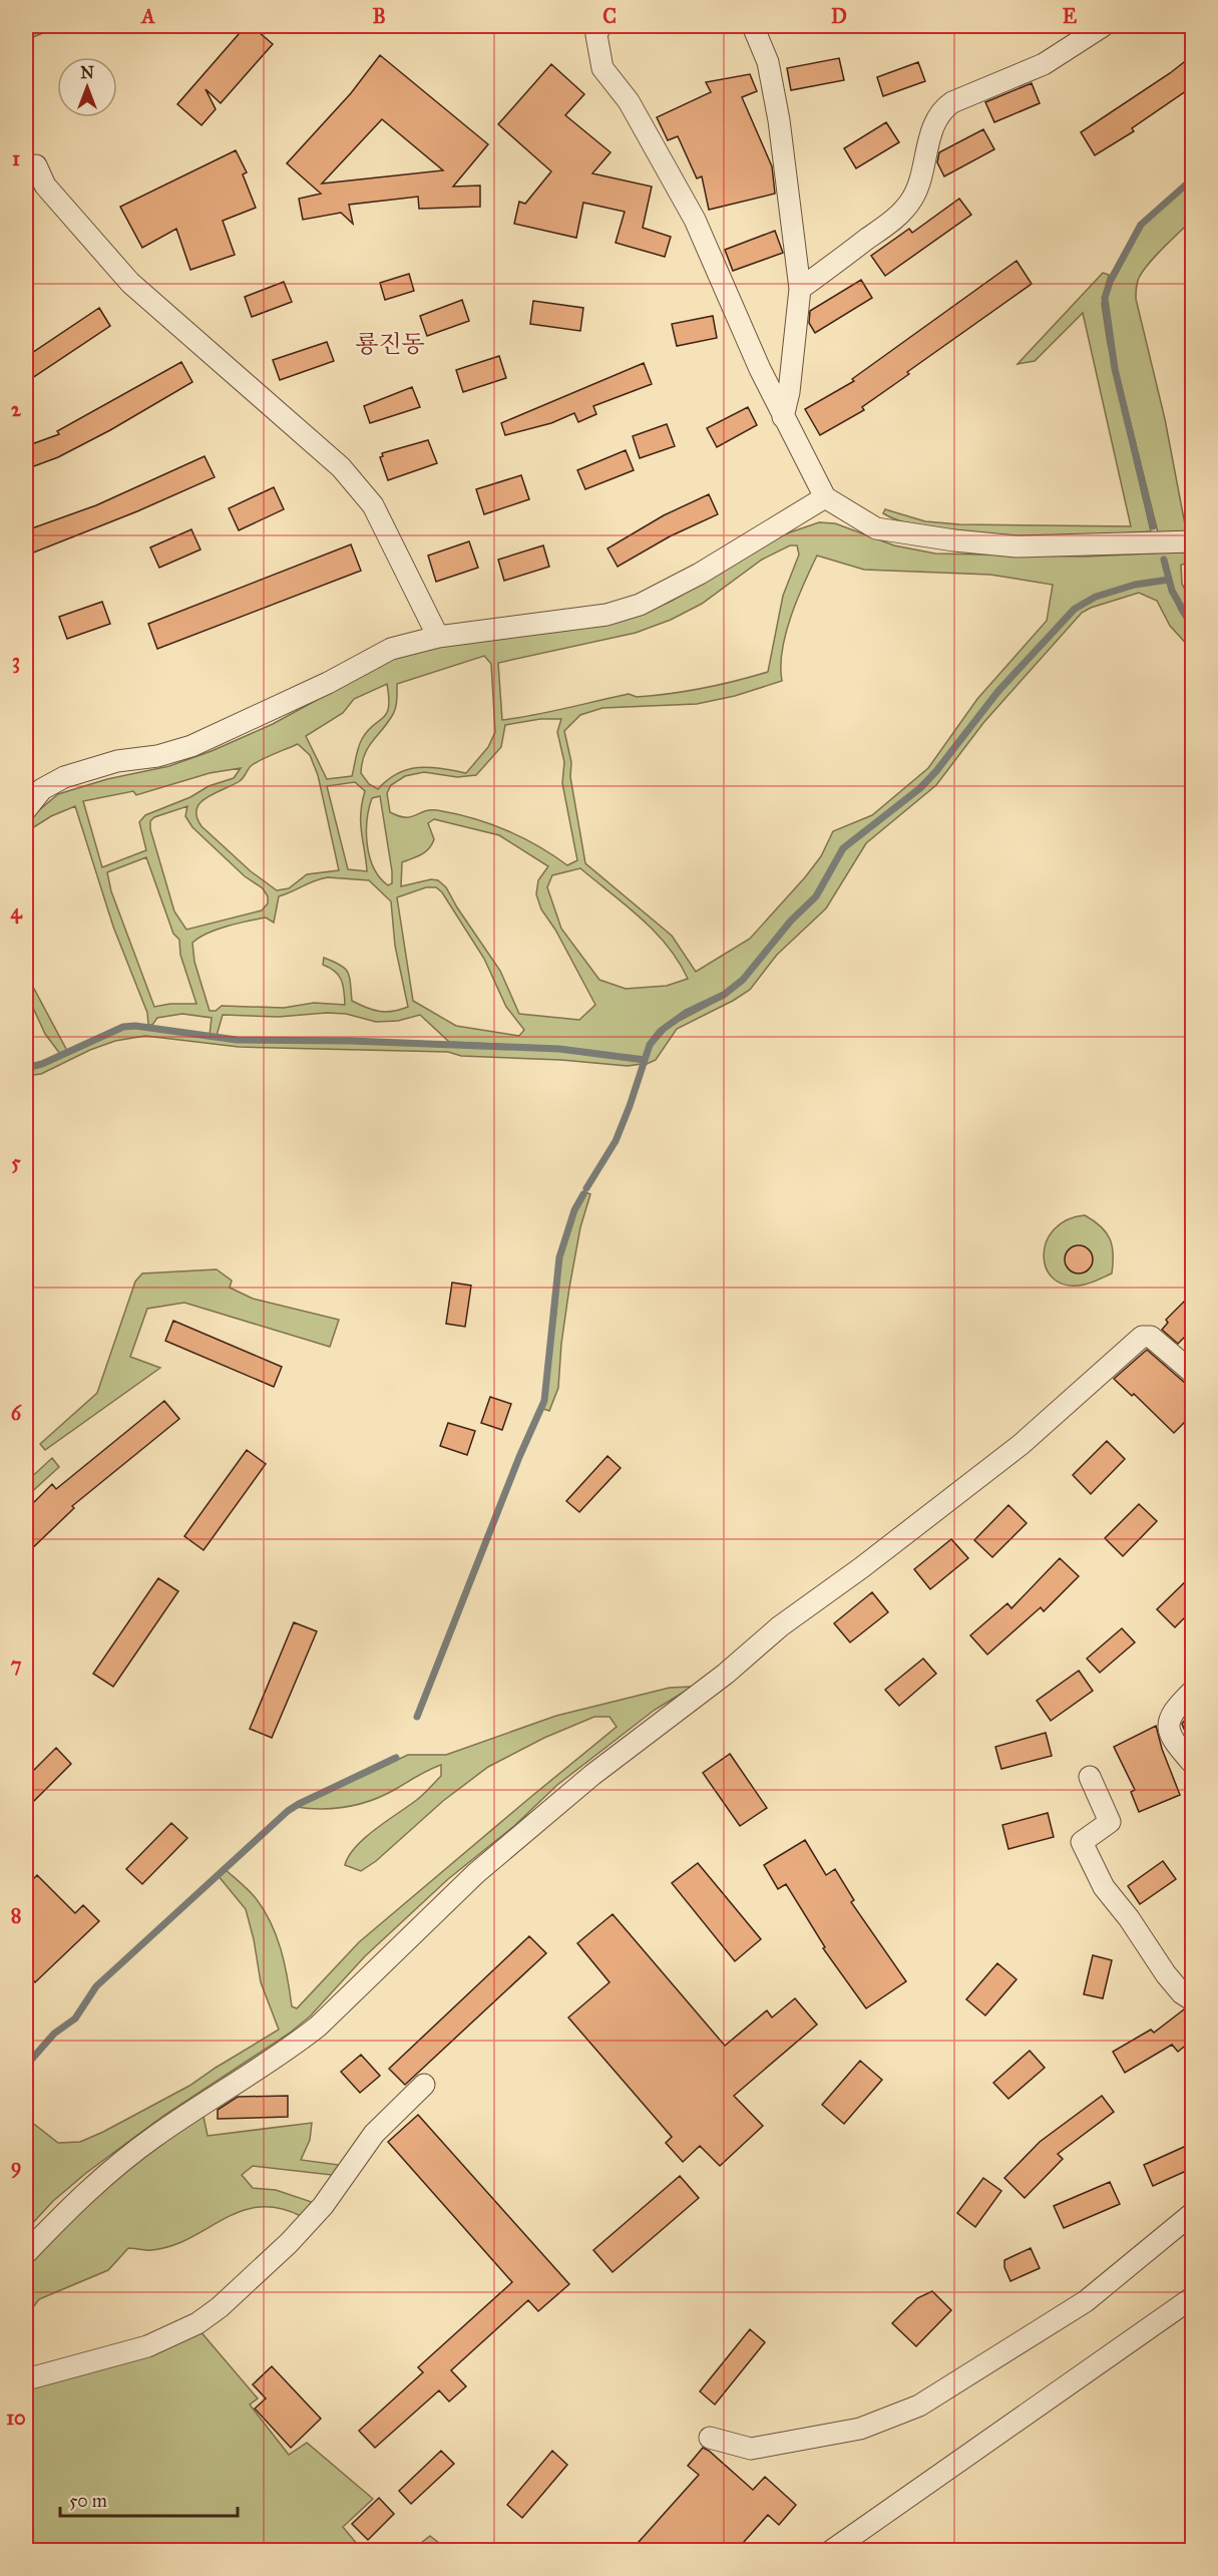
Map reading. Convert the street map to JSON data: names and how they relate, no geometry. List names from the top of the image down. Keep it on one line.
{"districts":["룡진동"],"scale_bar":"50 m","north":"top","grid":{"columns":["A","B","C","D","E"],"rows":["1","2","3","4","5","6","7","8","9","10"]}}
